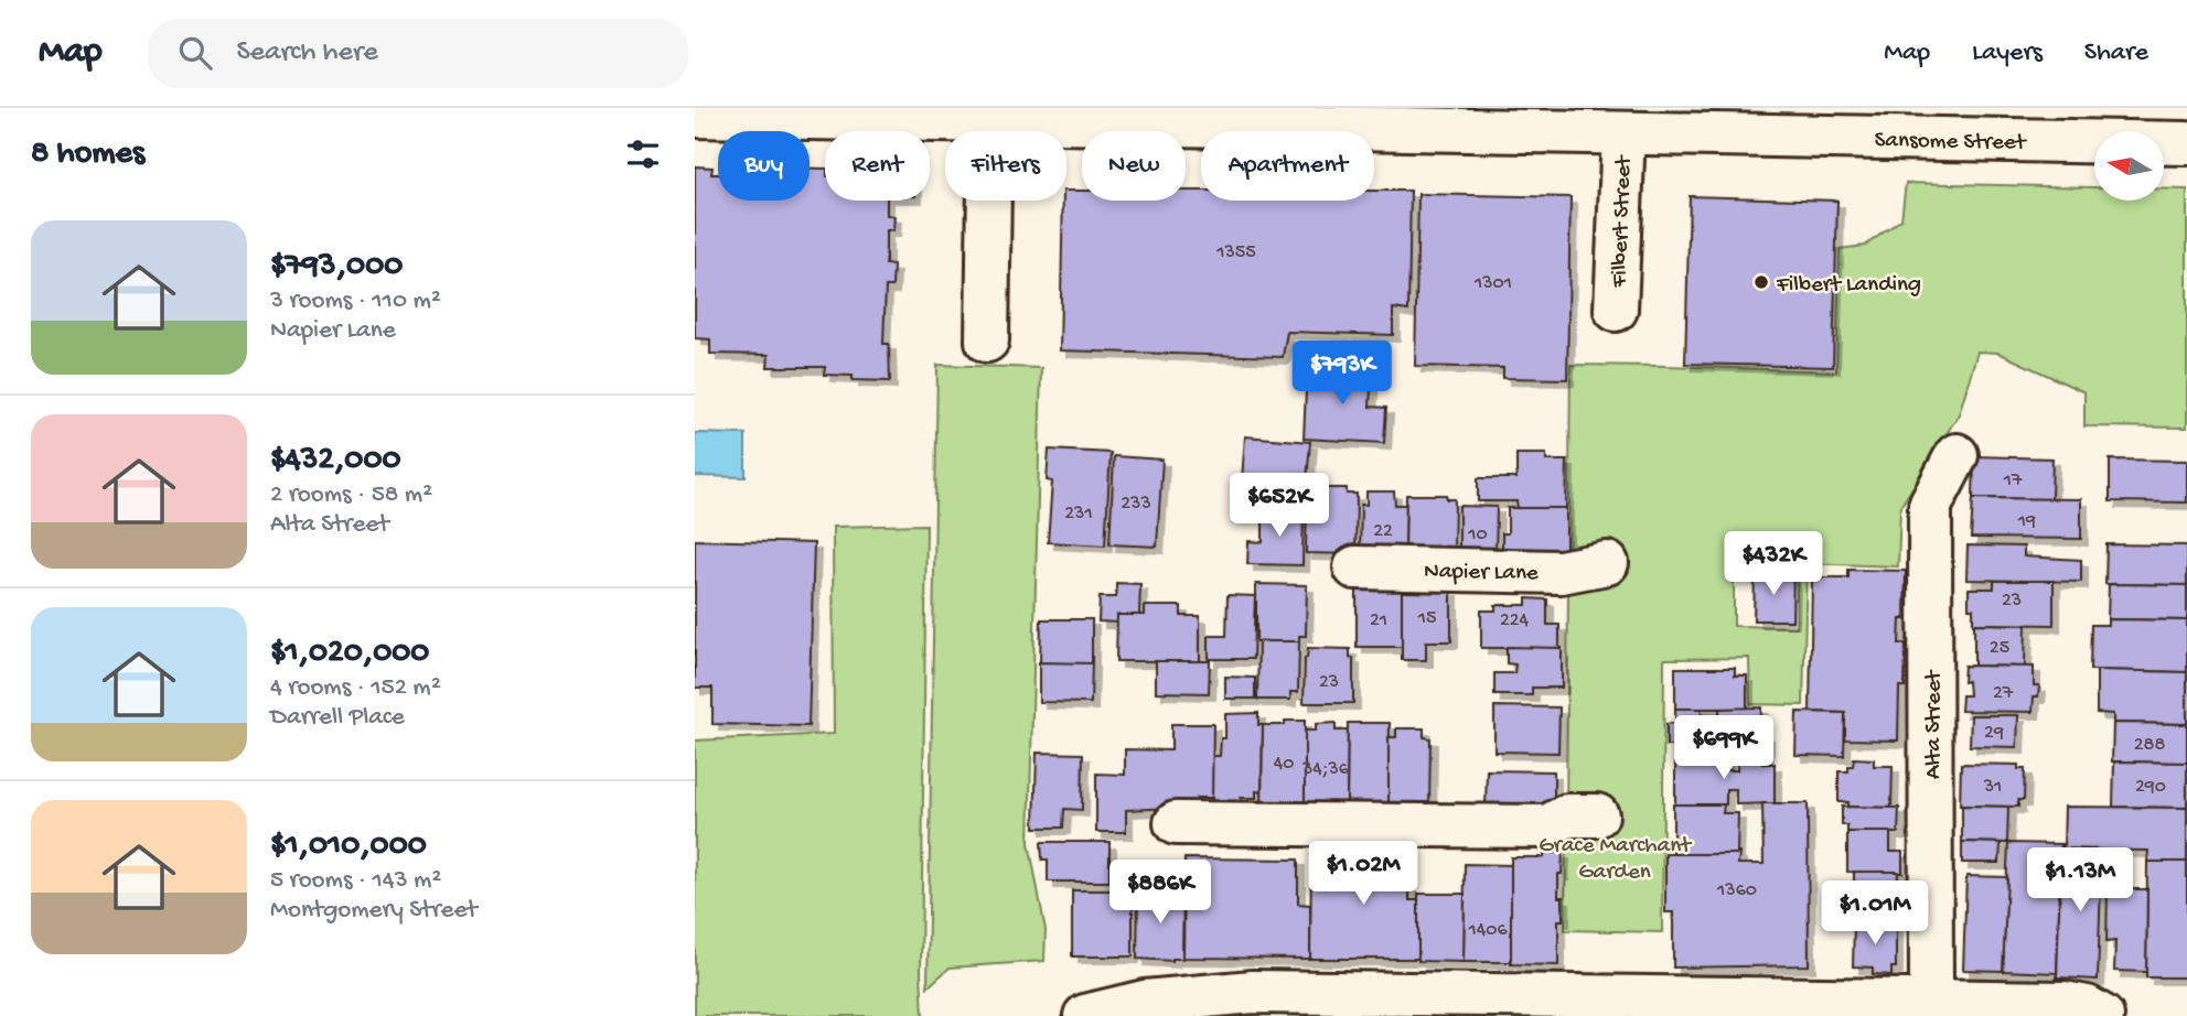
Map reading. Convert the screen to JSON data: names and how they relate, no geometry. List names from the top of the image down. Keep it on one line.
{"streets":{"street":["Sansome Street","Filbert Street","Napier Lane","Alta Street"]},"crossings":[["Sansome Street","Filbert Street"]],"parks":["Grace Marchant Garden"],"places":["Filbert Landing"],"house_numbers":["1355","1301","17","233","231","19","22","10","23","15","21","224","25","23","27","29","288","40","34;36","31","290","1360","1406"],"north":"left","page":{"header":"Map","search":"Search here","nav":["Map","Layers","Share"],"heading":"8 homes","chip":["Buy","Rent","Filters","New","Apartment"],"list":[{"name":"$793,000","note":"3 rooms · 110 m² · Napier Lane"},{"name":"$432,000","note":"2 rooms · 58 m² · Alta Street"},{"name":"$1,020,000","note":"4 rooms · 152 m² · Darrell Place"},{"name":"$1,010,000","note":"5 rooms · 143 m² · Montgomery Street"}],"price":["$793K","$652K","$432K","$699K","$1.02M","$1.13M","$886K","$1.01M"]}}
